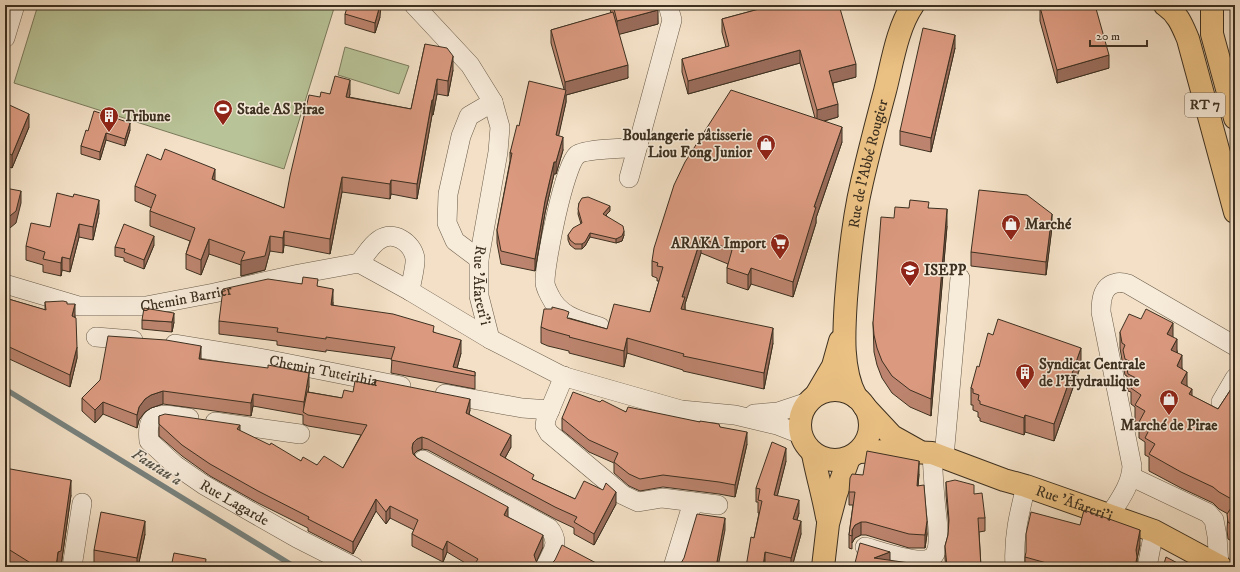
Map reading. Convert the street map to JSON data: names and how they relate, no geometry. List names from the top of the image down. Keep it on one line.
{"streets":{"main road":["RT 7","Rue de l'Abbé Rougier","Rue 'Āfareri'i"],"street":["Chemin Barrier","Chemin Tuteirihia","Rue Lagarde"]},"crossings":[["Rue de l'Abbé Rougier","Rue 'Āfareri'i"]],"water":["Fautau’a"],"places":{"sports":["Stade AS Pirae"],"building":["Tribune","Syndicat Centrale de l'Hydraulique"],"shop":["Boulangerie pâtisserie Liou Fong Junior","Marché","Marché de Pirae"],"supermarket":["ARAKA Import"],"school or university":["ISEPP"]},"scale_bar":"20 m"}
